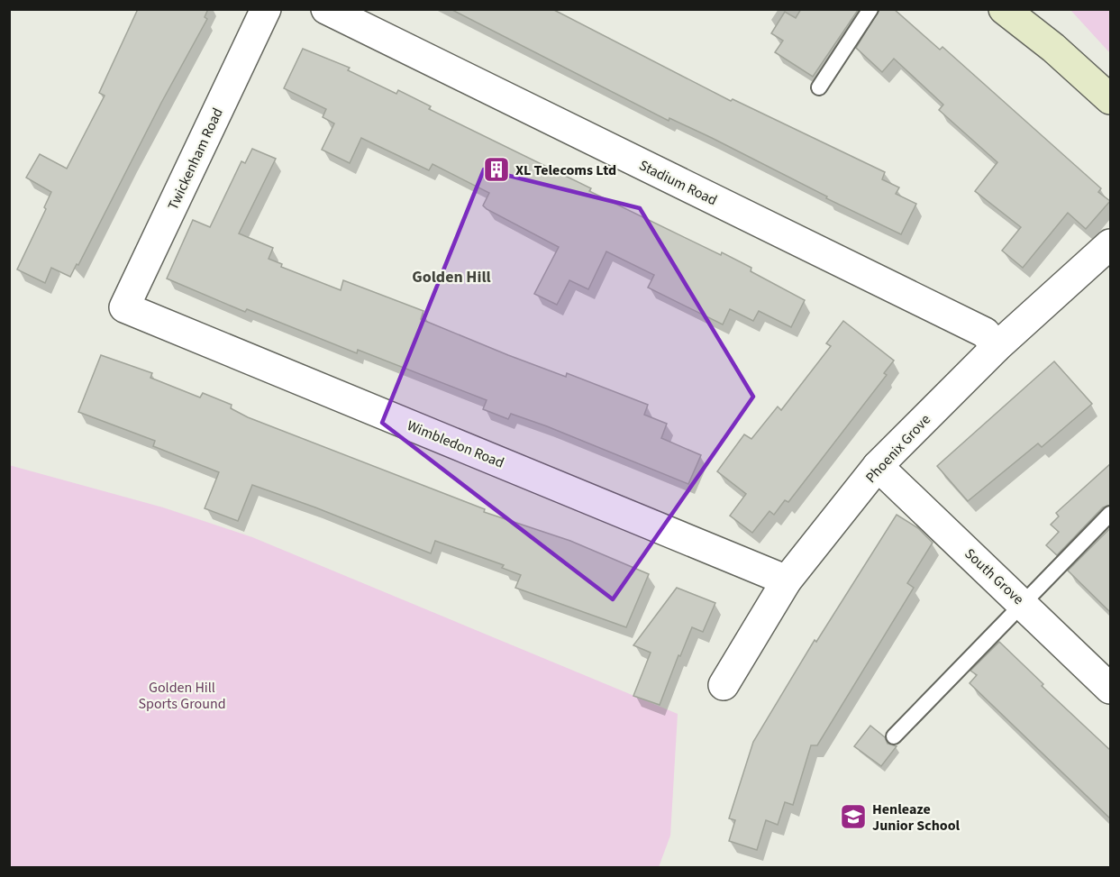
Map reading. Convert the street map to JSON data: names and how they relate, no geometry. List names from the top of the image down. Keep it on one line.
{"streets":{"street":["Twickenham Road","Stadium Road","Wimbledon Road","Phoenix Grove","South Grove"]},"crossings":[["Twickenham Road","Wimbledon Road"],["Stadium Road","Phoenix Grove"],["Wimbledon Road","Phoenix Grove"],["Phoenix Grove","South Grove"]],"districts":["Golden Hill"],"parks":["Golden Hill Sports Ground"],"places":{"building":["XL Telecoms Ltd"],"school or university":["Henleaze Junior School"]}}
